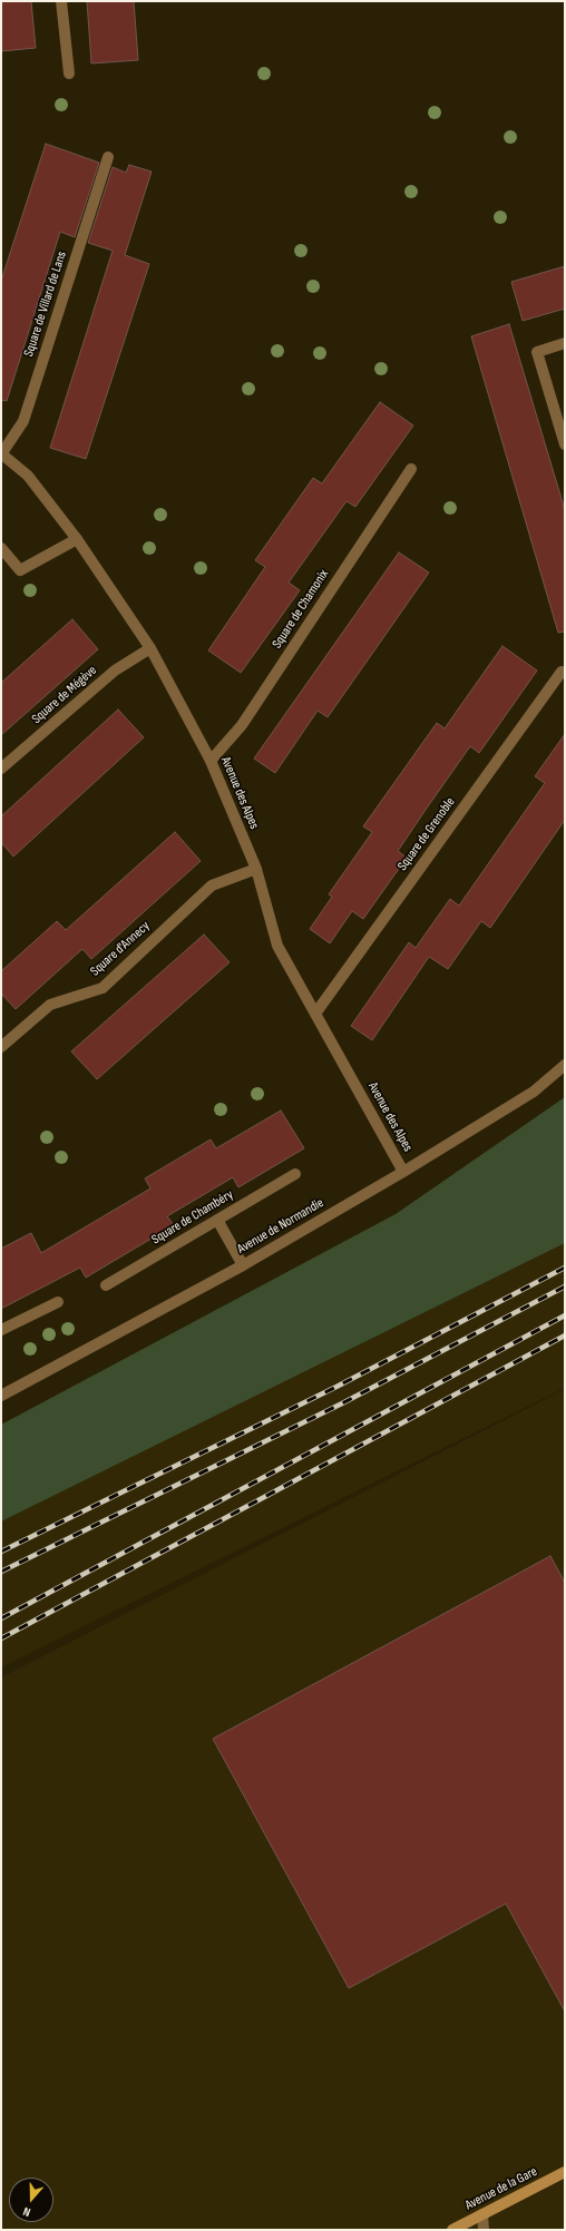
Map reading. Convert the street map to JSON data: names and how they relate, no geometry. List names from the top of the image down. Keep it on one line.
{"streets":{"street":["Square de Villard de Lans","Square de Chamonix","Square de Mégève","Avenue des Alpes","Square de Grenoble","Square d'Annecy","Square de Chambéry","Avenue de Normandie","Avenue de la Gare"]},"crossings":[["Square de Villard de Lans","Avenue des Alpes"],["Square de Chamonix","Avenue des Alpes"],["Square de Mégève","Avenue des Alpes"],["Avenue des Alpes","Square de Grenoble"],["Avenue des Alpes","Square d'Annecy"],["Avenue des Alpes","Avenue de Normandie"]],"north":"bottom"}
